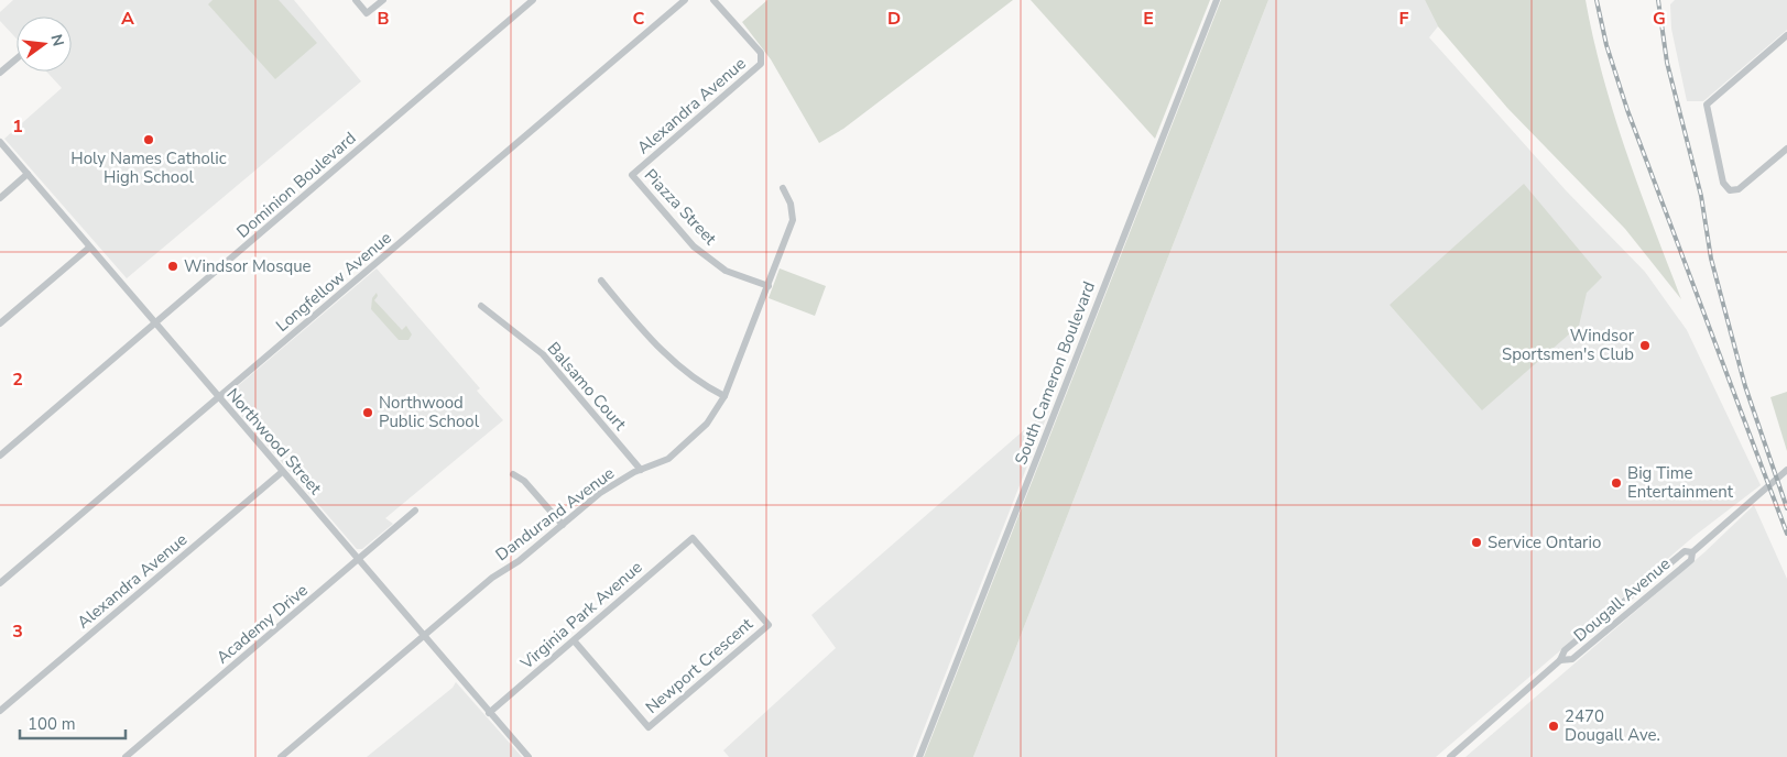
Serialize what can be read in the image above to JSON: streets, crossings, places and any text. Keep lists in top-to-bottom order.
{
  "streets": {
    "street": [
      "Alexandra Avenue",
      "Dominion Boulevard",
      "Piazza Street",
      "Longfellow Avenue",
      "South Cameron Boulevard",
      "Balsamo Court",
      "Northwood Street",
      "Dandurand Avenue",
      "Dougall Avenue",
      "Virginia Park Avenue",
      "Academy Drive",
      "Newport Crescent"
    ]
  },
  "crossings": [
    ["Alexandra Avenue", "Piazza Street"],
    ["Alexandra Avenue", "Northwood Street"],
    ["Dominion Boulevard", "Northwood Street"],
    ["Piazza Street", "Dandurand Avenue"],
    ["Longfellow Avenue", "Northwood Street"],
    ["Balsamo Court", "Dandurand Avenue"],
    ["Northwood Street", "Dandurand Avenue"],
    ["Northwood Street", "Virginia Park Avenue"],
    ["Northwood Street", "Academy Drive"],
    ["Virginia Park Avenue", "Newport Crescent"]
  ],
  "places": [
    "Holy Names Catholic High School",
    "Windsor Mosque",
    "Windsor Sportsmen's Club",
    "Northwood Public School",
    "Big Time Entertainment",
    "Service Ontario",
    "2470 Dougall Ave."
  ],
  "scale_bar": "100 m",
  "north": "right",
  "grid": {
    "columns": [
      "A",
      "B",
      "C",
      "D",
      "E",
      "F",
      "G"
    ],
    "rows": ["1", "2", "3"]
  }
}
